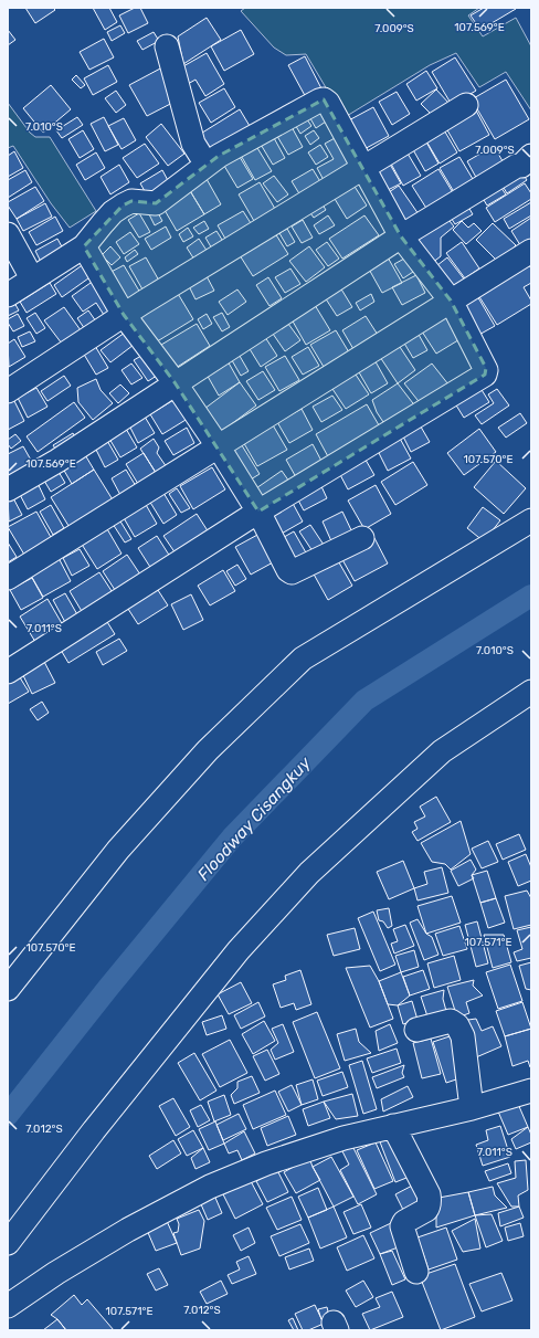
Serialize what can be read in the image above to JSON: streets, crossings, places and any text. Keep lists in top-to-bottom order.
{
  "water": ["Floodway Cisangkuy"],
  "coordinates": [
    "107.569°E",
    "7.009°S",
    "7.010°S",
    "107.570°E",
    "7.011°S",
    "107.571°E",
    "7.012°S"
  ]
}
